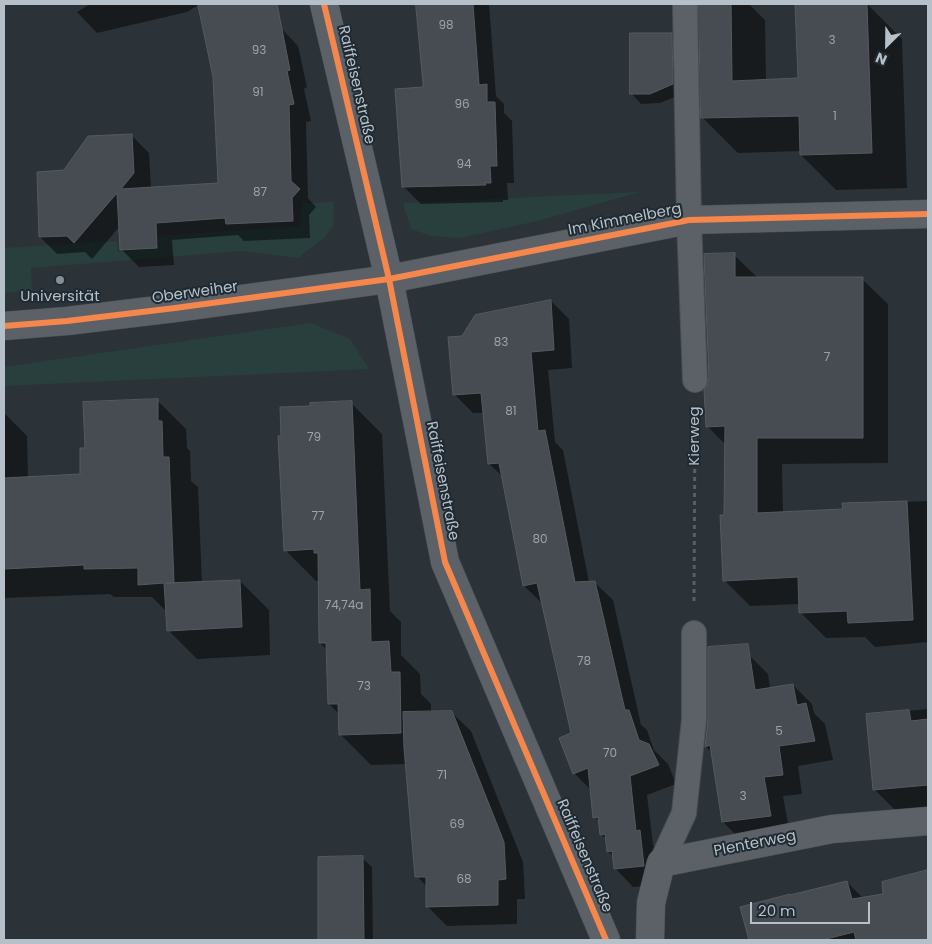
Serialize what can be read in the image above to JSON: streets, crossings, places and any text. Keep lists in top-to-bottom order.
{
  "streets": {
    "street": [
      "Raiffeisenstraße",
      "Im Kimmelberg",
      "Oberweiher",
      "Plenterweg"
    ],
    "path": ["Kierweg"]
  },
  "crossings": [
    ["Raiffeisenstraße", "Im Kimmelberg"],
    ["Raiffeisenstraße", "Oberweiher"],
    ["Im Kimmelberg", "Oberweiher"]
  ],
  "places": ["Universität"],
  "house_numbers": [
    "98",
    "3",
    "93",
    "91",
    "96",
    "1",
    "94",
    "87",
    "83",
    "7",
    "81",
    "79",
    "77",
    "80",
    "74,74a",
    "78",
    "73",
    "5",
    "70",
    "71",
    "3",
    "69",
    "68"
  ],
  "scale_bar": "20 m",
  "north": "bottom left"
}
